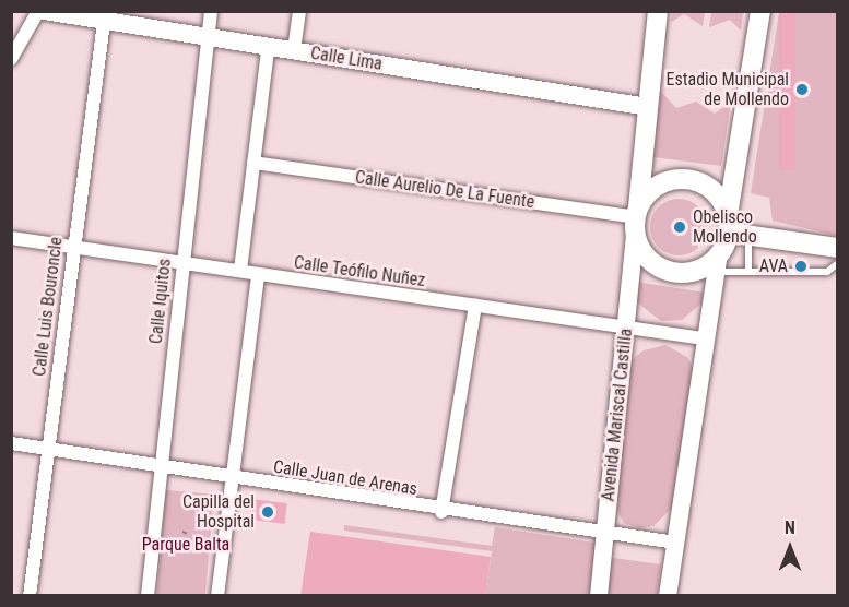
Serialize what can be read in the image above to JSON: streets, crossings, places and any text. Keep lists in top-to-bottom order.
{
  "streets": {
    "main road": ["Avenida Mariscal Castilla"],
    "street": [
      "Calle Lima",
      "Calle Aurelio De La Fuente",
      "Calle Teófilo Nuñez",
      "Calle Iquitos",
      "Calle Luis Bouroncle",
      "Calle Juan de Arenas"
    ]
  },
  "crossings": [
    ["Calle Lima", "Calle Iquitos"],
    ["Calle Lima", "Calle Luis Bouroncle"],
    ["Calle Lima", "Avenida Mariscal Castilla"],
    ["Calle Aurelio De La Fuente", "Avenida Mariscal Castilla"],
    ["Calle Teófilo Nuñez", "Calle Iquitos"],
    ["Calle Teófilo Nuñez", "Calle Luis Bouroncle"],
    ["Calle Teófilo Nuñez", "Avenida Mariscal Castilla"],
    ["Calle Iquitos", "Calle Juan de Arenas"],
    ["Calle Luis Bouroncle", "Calle Juan de Arenas"],
    ["Avenida Mariscal Castilla", "Calle Juan de Arenas"]
  ],
  "parks": ["Parque Balta"],
  "places": [
    "Estadio Municipal de Mollendo",
    "Obelisco Mollendo",
    "AVA",
    "Capilla del Hospital"
  ],
  "north": "top"
}
